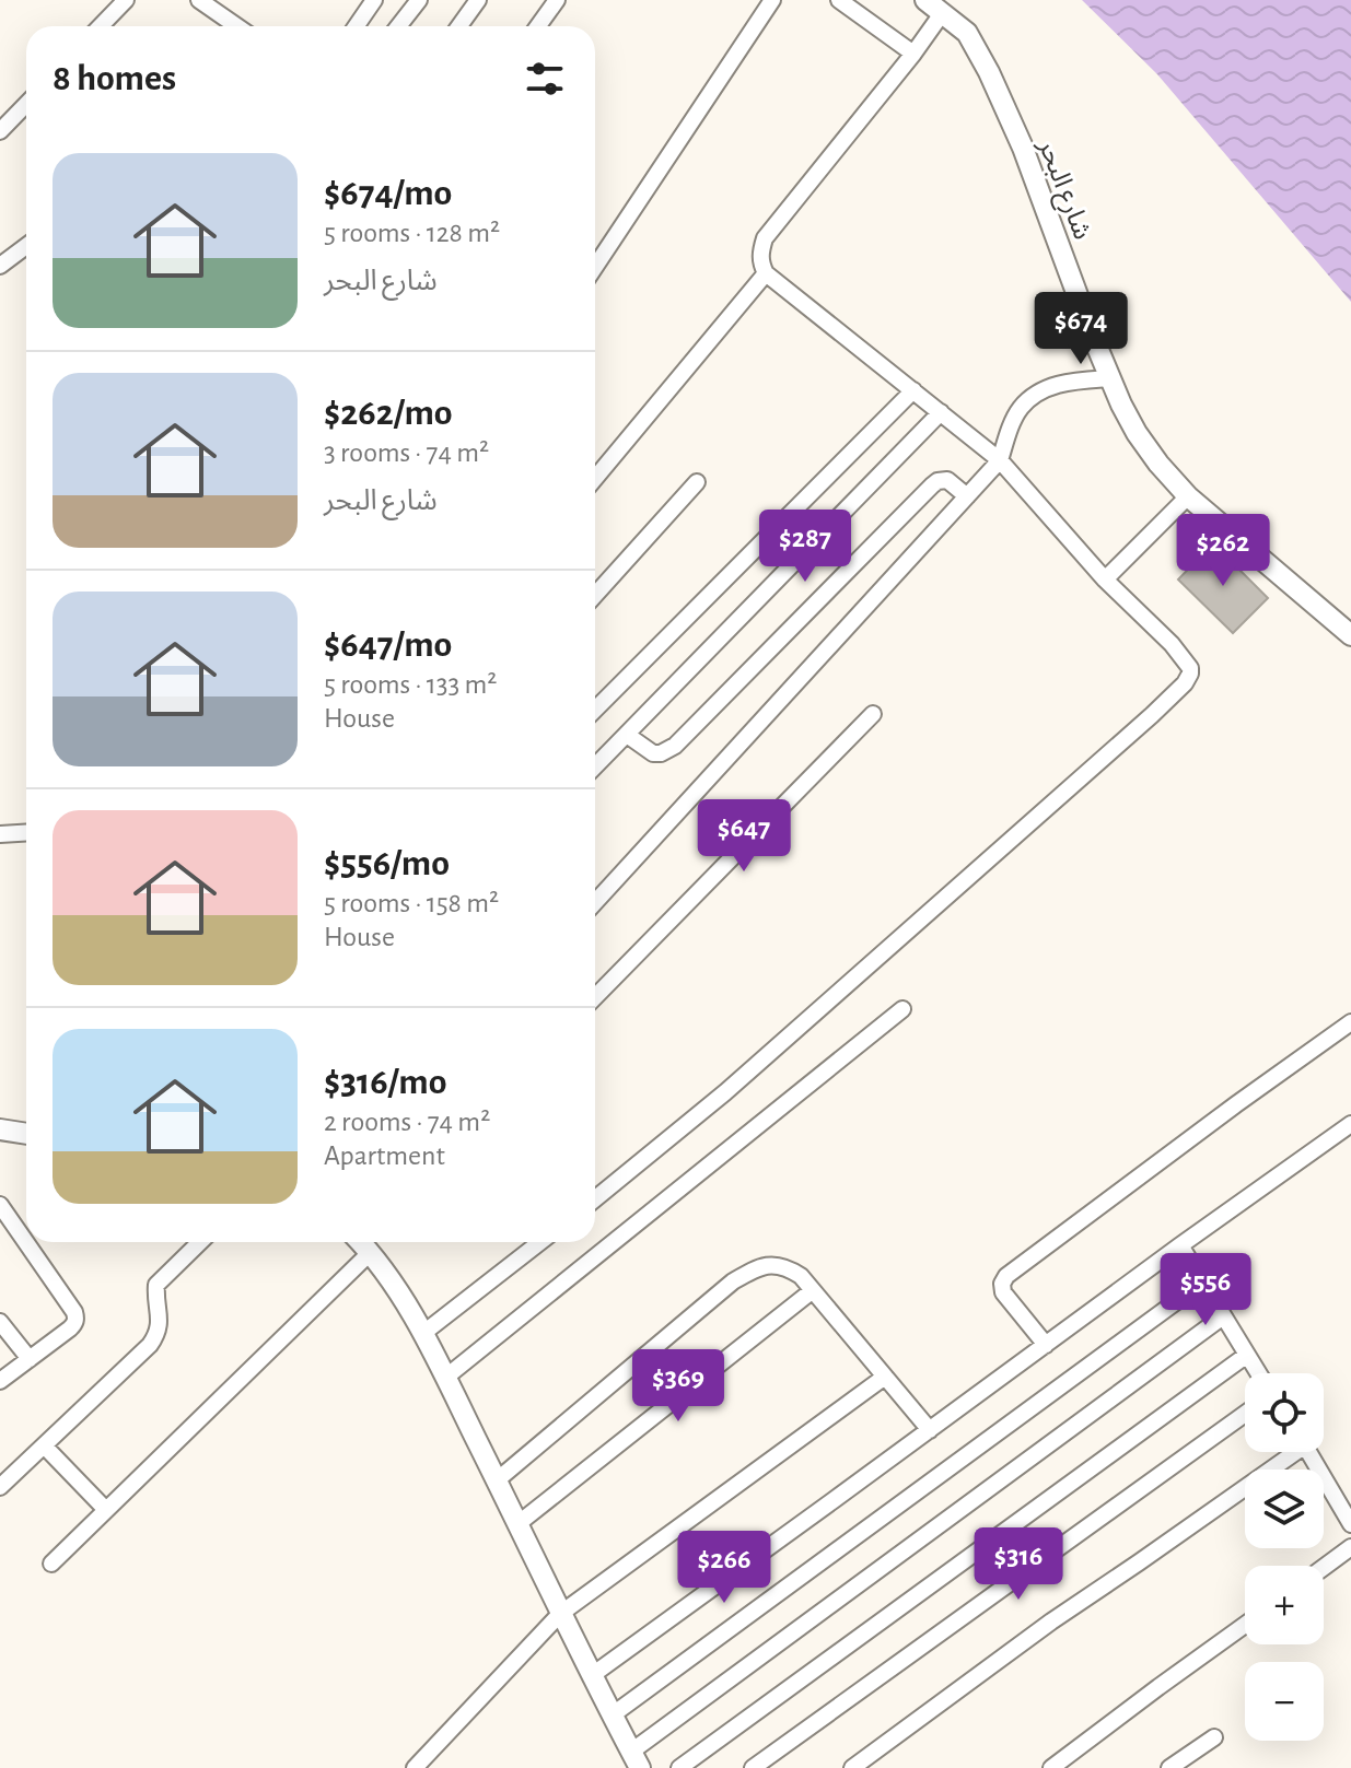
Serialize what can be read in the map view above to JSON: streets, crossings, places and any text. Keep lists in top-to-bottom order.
{
  "streets": {
    "street": ["شارع البحر"]
  },
  "page": {
    "heading": "8 homes",
    "list": [
      {
        "name": "$674/mo",
        "note": "5 rooms · 128 m² · شارع البحر"
      },
      {
        "name": "$262/mo",
        "note": "3 rooms · 74 m² · شارع البحر"
      },
      {
        "name": "$647/mo",
        "note": "5 rooms · 133 m² · House"
      },
      {
        "name": "$556/mo",
        "note": "5 rooms · 158 m² · House"
      },
      {
        "name": "$316/mo",
        "note": "2 rooms · 74 m² · Apartment"
      }
    ],
    "price": [
      "$674",
      "$287",
      "$262",
      "$647",
      "$556",
      "$369",
      "$316",
      "$266"
    ],
    "map_buttons": ["+", "−"]
  }
}
